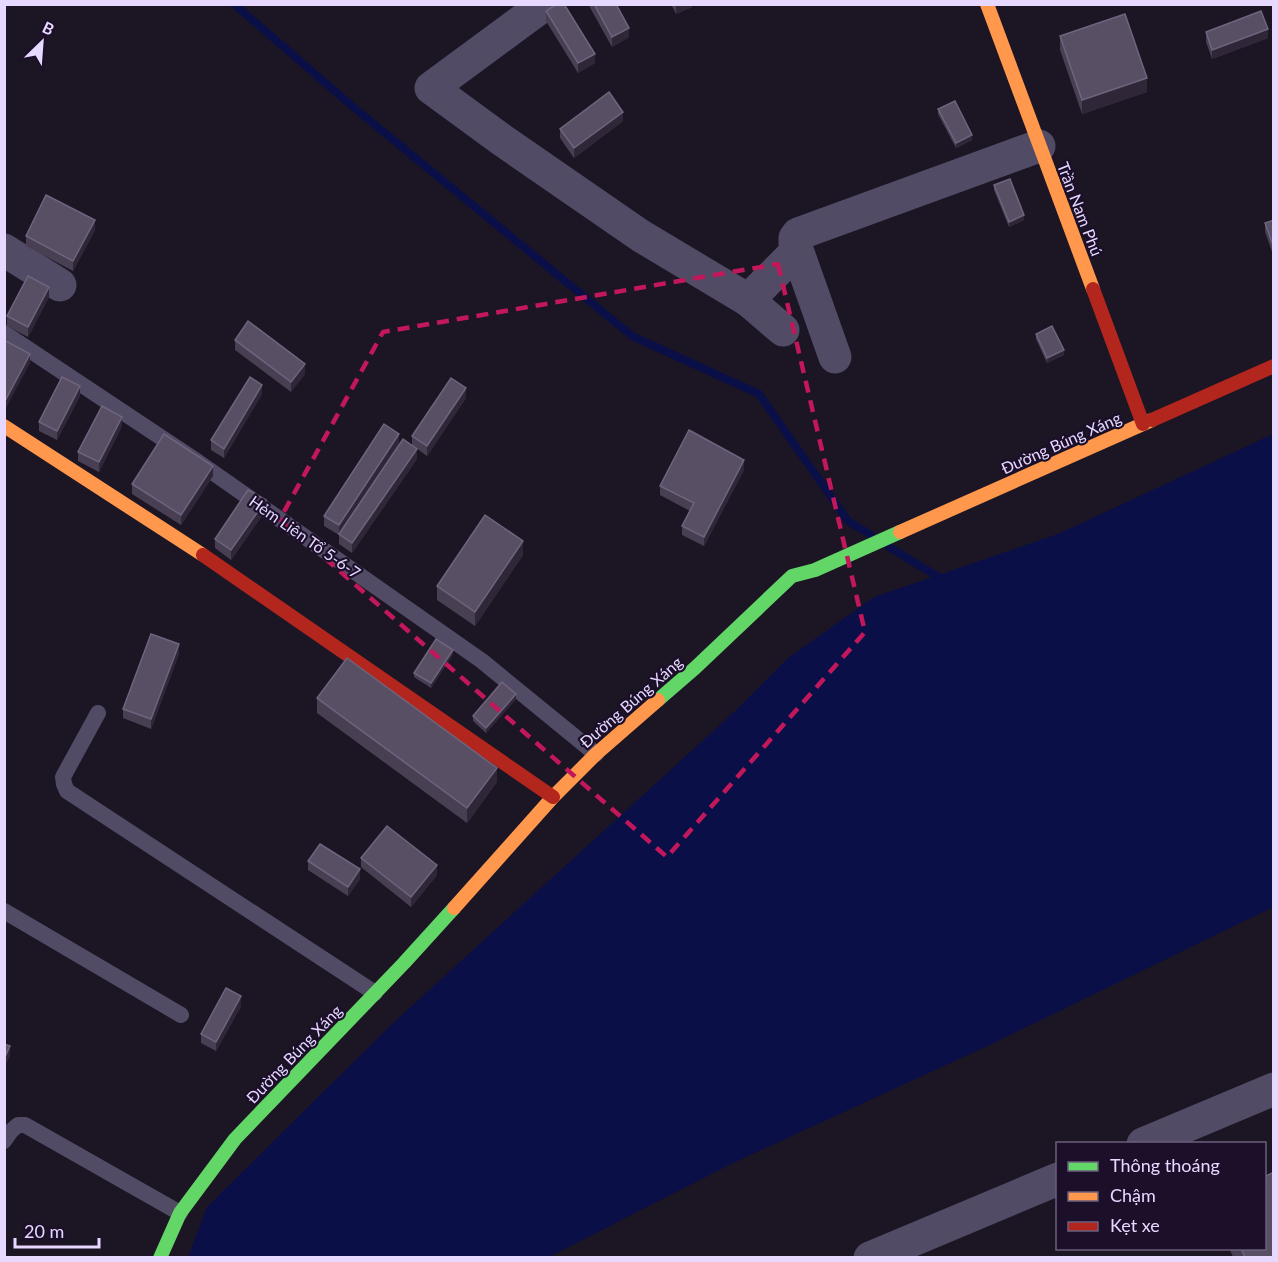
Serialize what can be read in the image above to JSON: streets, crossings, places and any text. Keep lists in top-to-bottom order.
{
  "streets": {
    "street": ["Trần Nam Phú", "Đường Búng Xáng"],
    "lane": ["Hẻm Liên Tổ 5-6-7"]
  },
  "crossings": [
    ["Trần Nam Phú", "Đường Búng Xáng"],
    ["Đường Búng Xáng", "Hẻm Liên Tổ 5-6-7"]
  ],
  "legend": ["Thông thoáng", "Chậm", "Kẹt xe"],
  "scale_bar": "20 m",
  "north": "top right"
}
